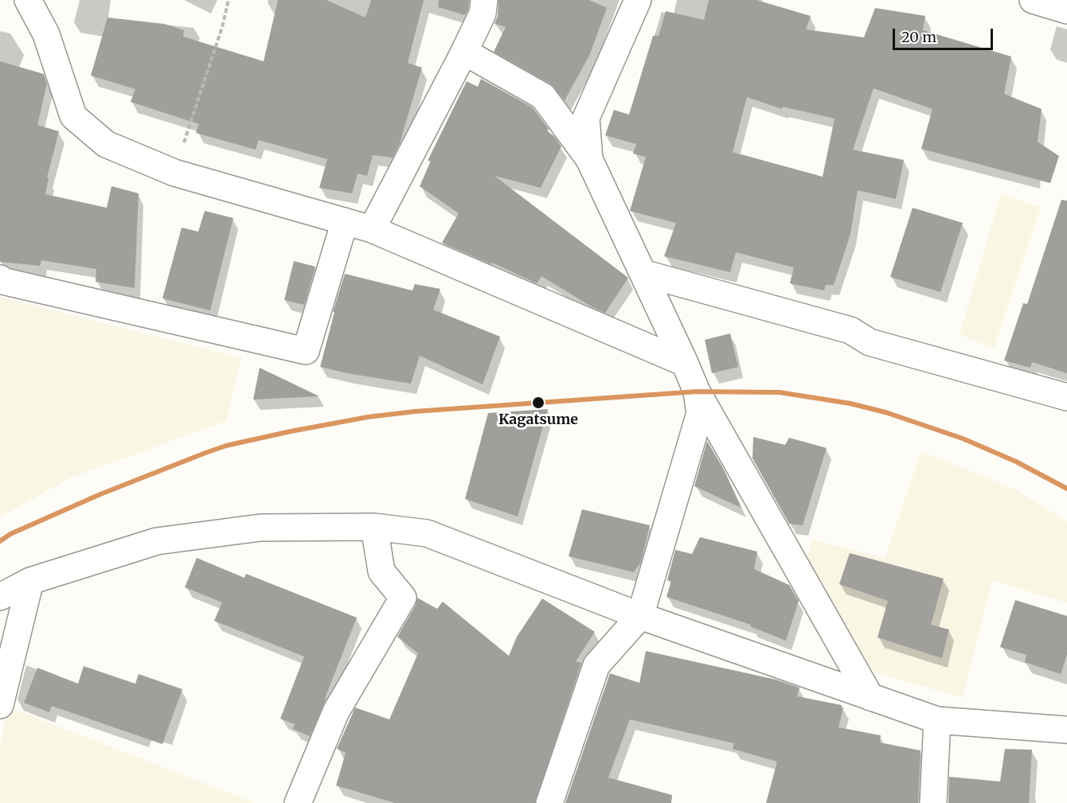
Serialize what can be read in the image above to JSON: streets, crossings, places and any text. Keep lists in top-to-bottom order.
{
  "places": ["Kagatsume"],
  "scale_bar": "20 m"
}
